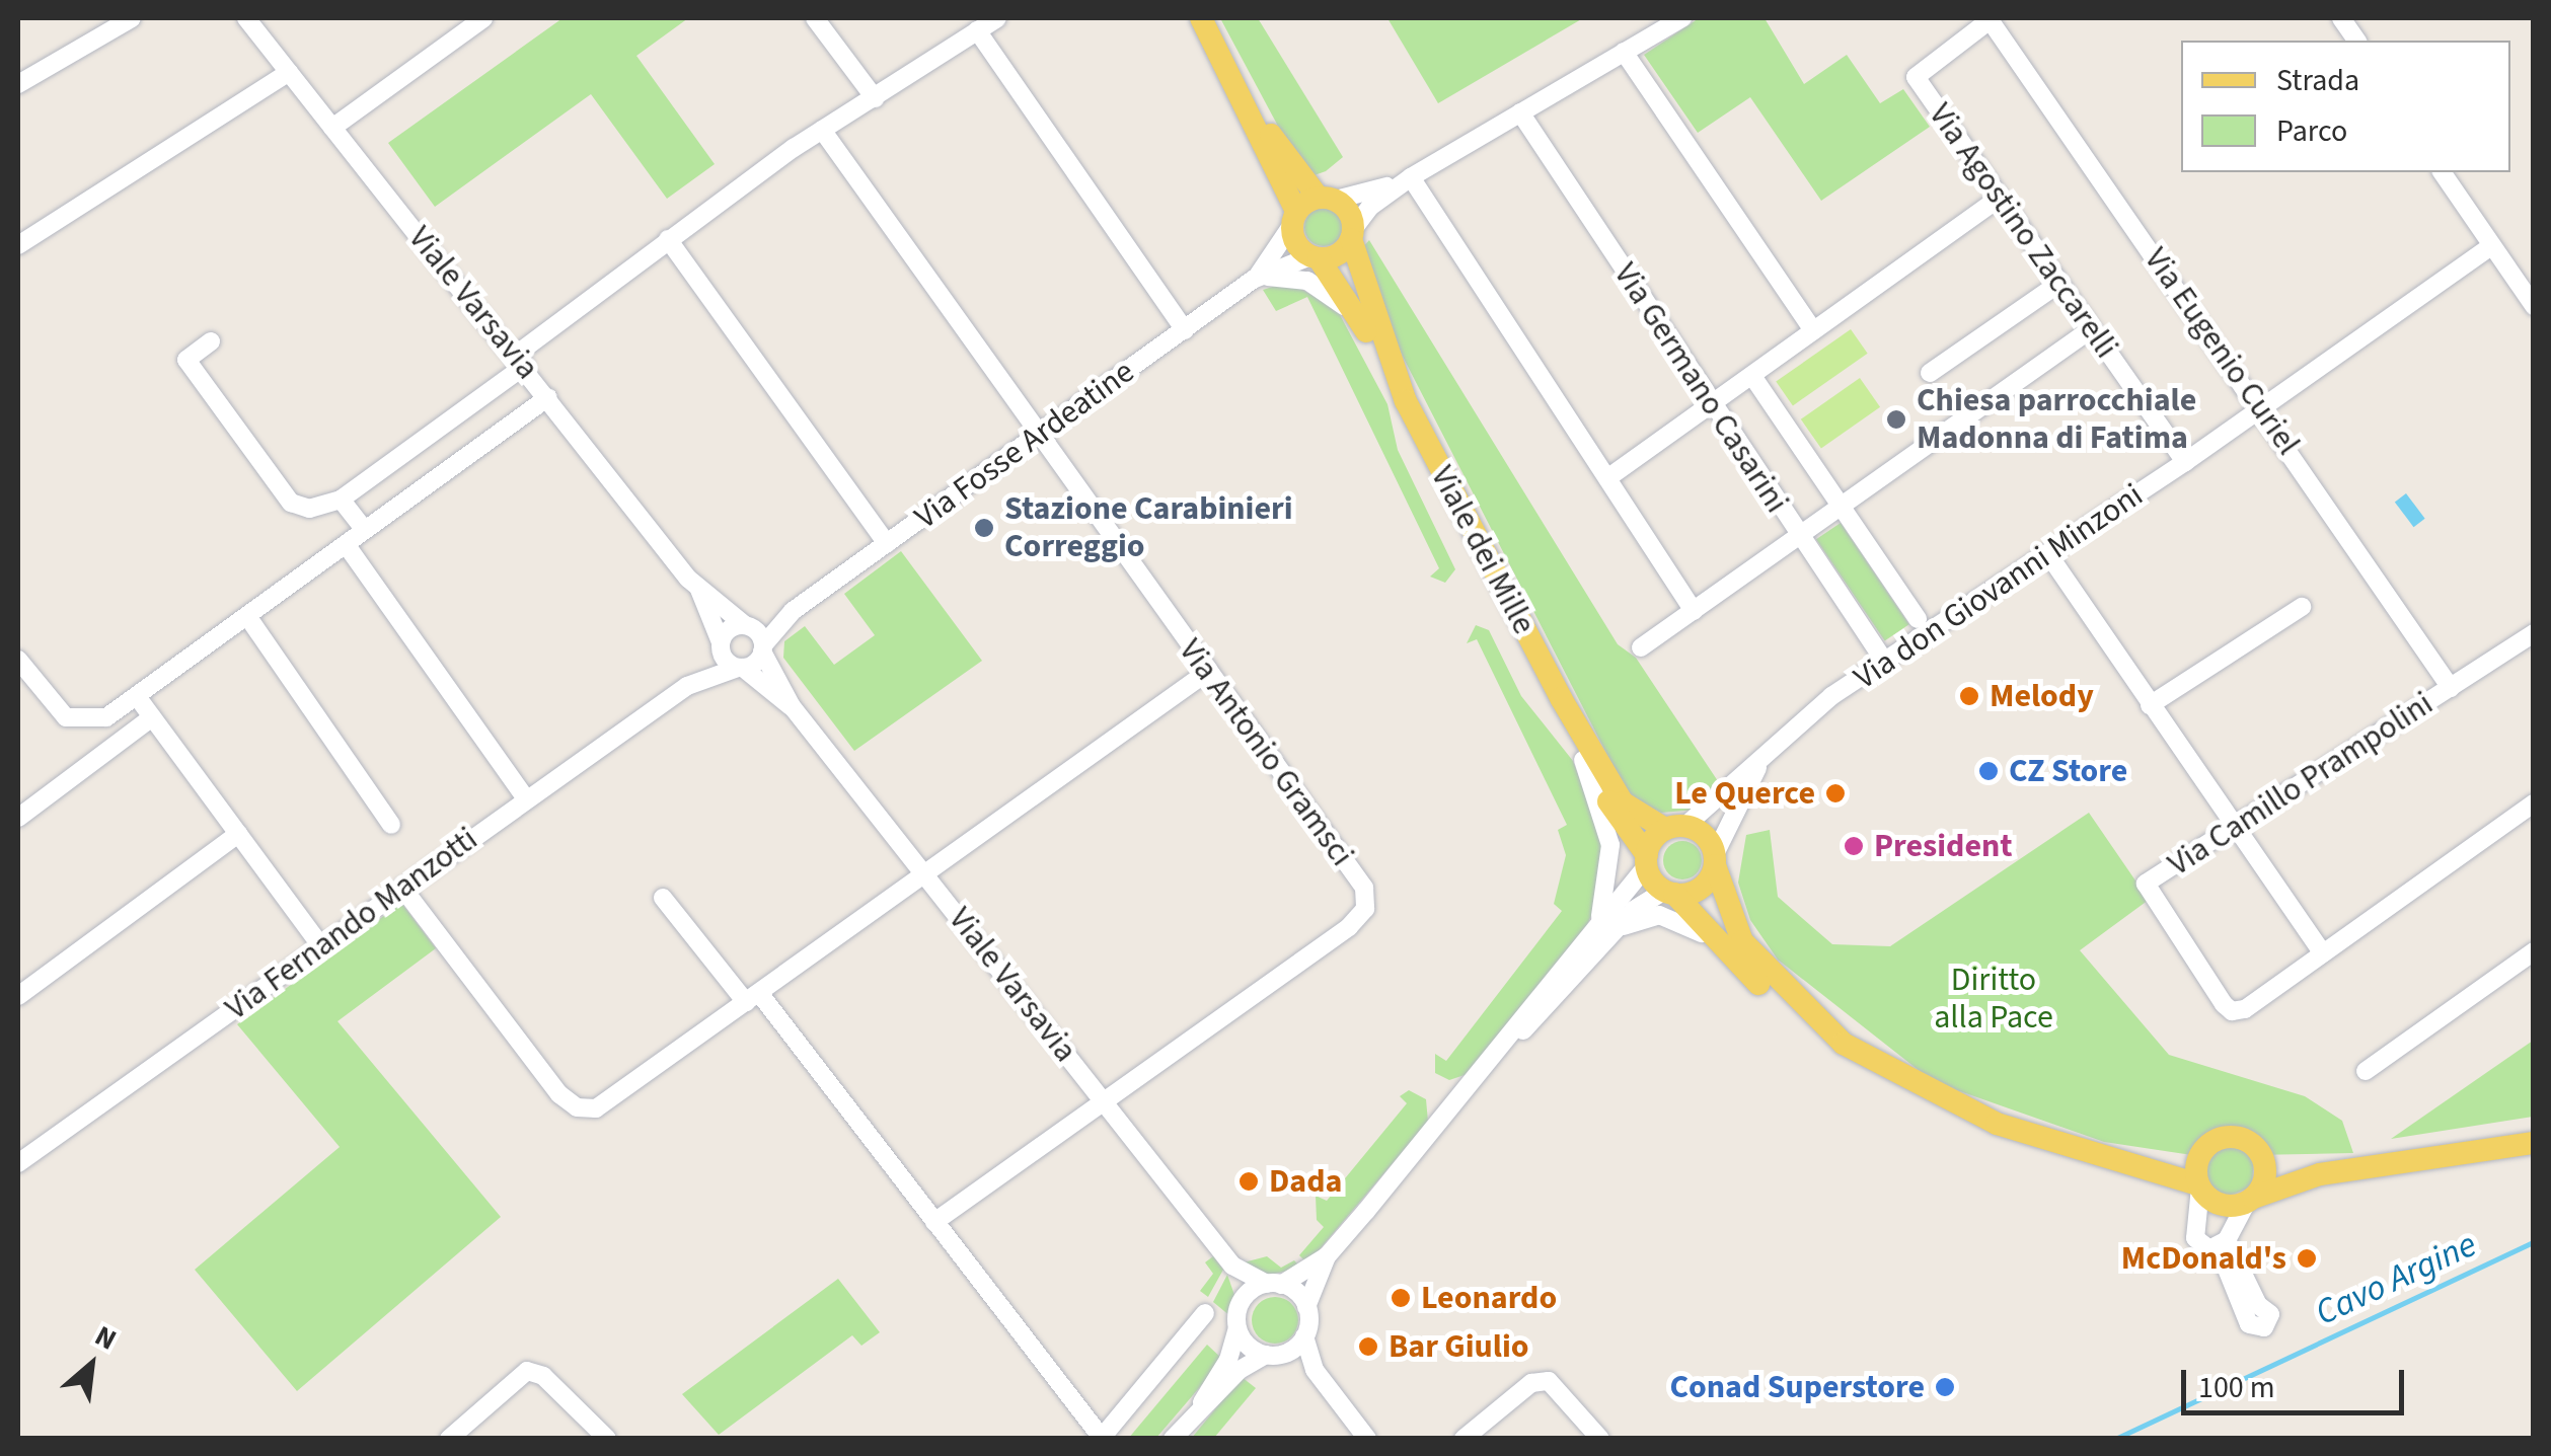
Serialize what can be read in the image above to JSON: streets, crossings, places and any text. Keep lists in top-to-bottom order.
{
  "streets": {
    "main road": ["Viale dei Mille"],
    "street": [
      "Via Agostino Zaccarelli",
      "Viale Varsavia",
      "Via Eugenio Curiel",
      "Via Germano Casarini",
      "Via Fosse Ardeatine",
      "Via don Giovanni Minzoni",
      "Via Antonio Gramsci",
      "Via Camillo Prampolini",
      "Via Fernando Manzotti"
    ]
  },
  "crossings": [
    ["Via Agostino Zaccarelli", "Via Eugenio Curiel"],
    ["Via Agostino Zaccarelli", "Via don Giovanni Minzoni"],
    ["Viale Varsavia", "Via Fosse Ardeatine"],
    ["Viale Varsavia", "Via Antonio Gramsci"],
    ["Viale Varsavia", "Via Fernando Manzotti"],
    ["Via Eugenio Curiel", "Via don Giovanni Minzoni"],
    ["Via Eugenio Curiel", "Via Camillo Prampolini"],
    ["Via Germano Casarini", "Via don Giovanni Minzoni"],
    ["Via Fosse Ardeatine", "Viale dei Mille"],
    ["Via Fosse Ardeatine", "Via Antonio Gramsci"],
    ["Viale dei Mille", "Via don Giovanni Minzoni"]
  ],
  "water": ["Cavo Argine"],
  "parks": ["Diritto alla Pace"],
  "places": [
    "Chiesa parrocchiale Madonna di Fatima",
    "Stazione Carabinieri Correggio",
    "Melody",
    "CZ Store",
    "Le Querce",
    "President",
    "Dada",
    "McDonald's",
    "Leonardo",
    "Bar Giulio",
    "Conad Superstore"
  ],
  "legend": ["Strada", "Parco"],
  "scale_bar": "100 m",
  "north": "top right"
}
